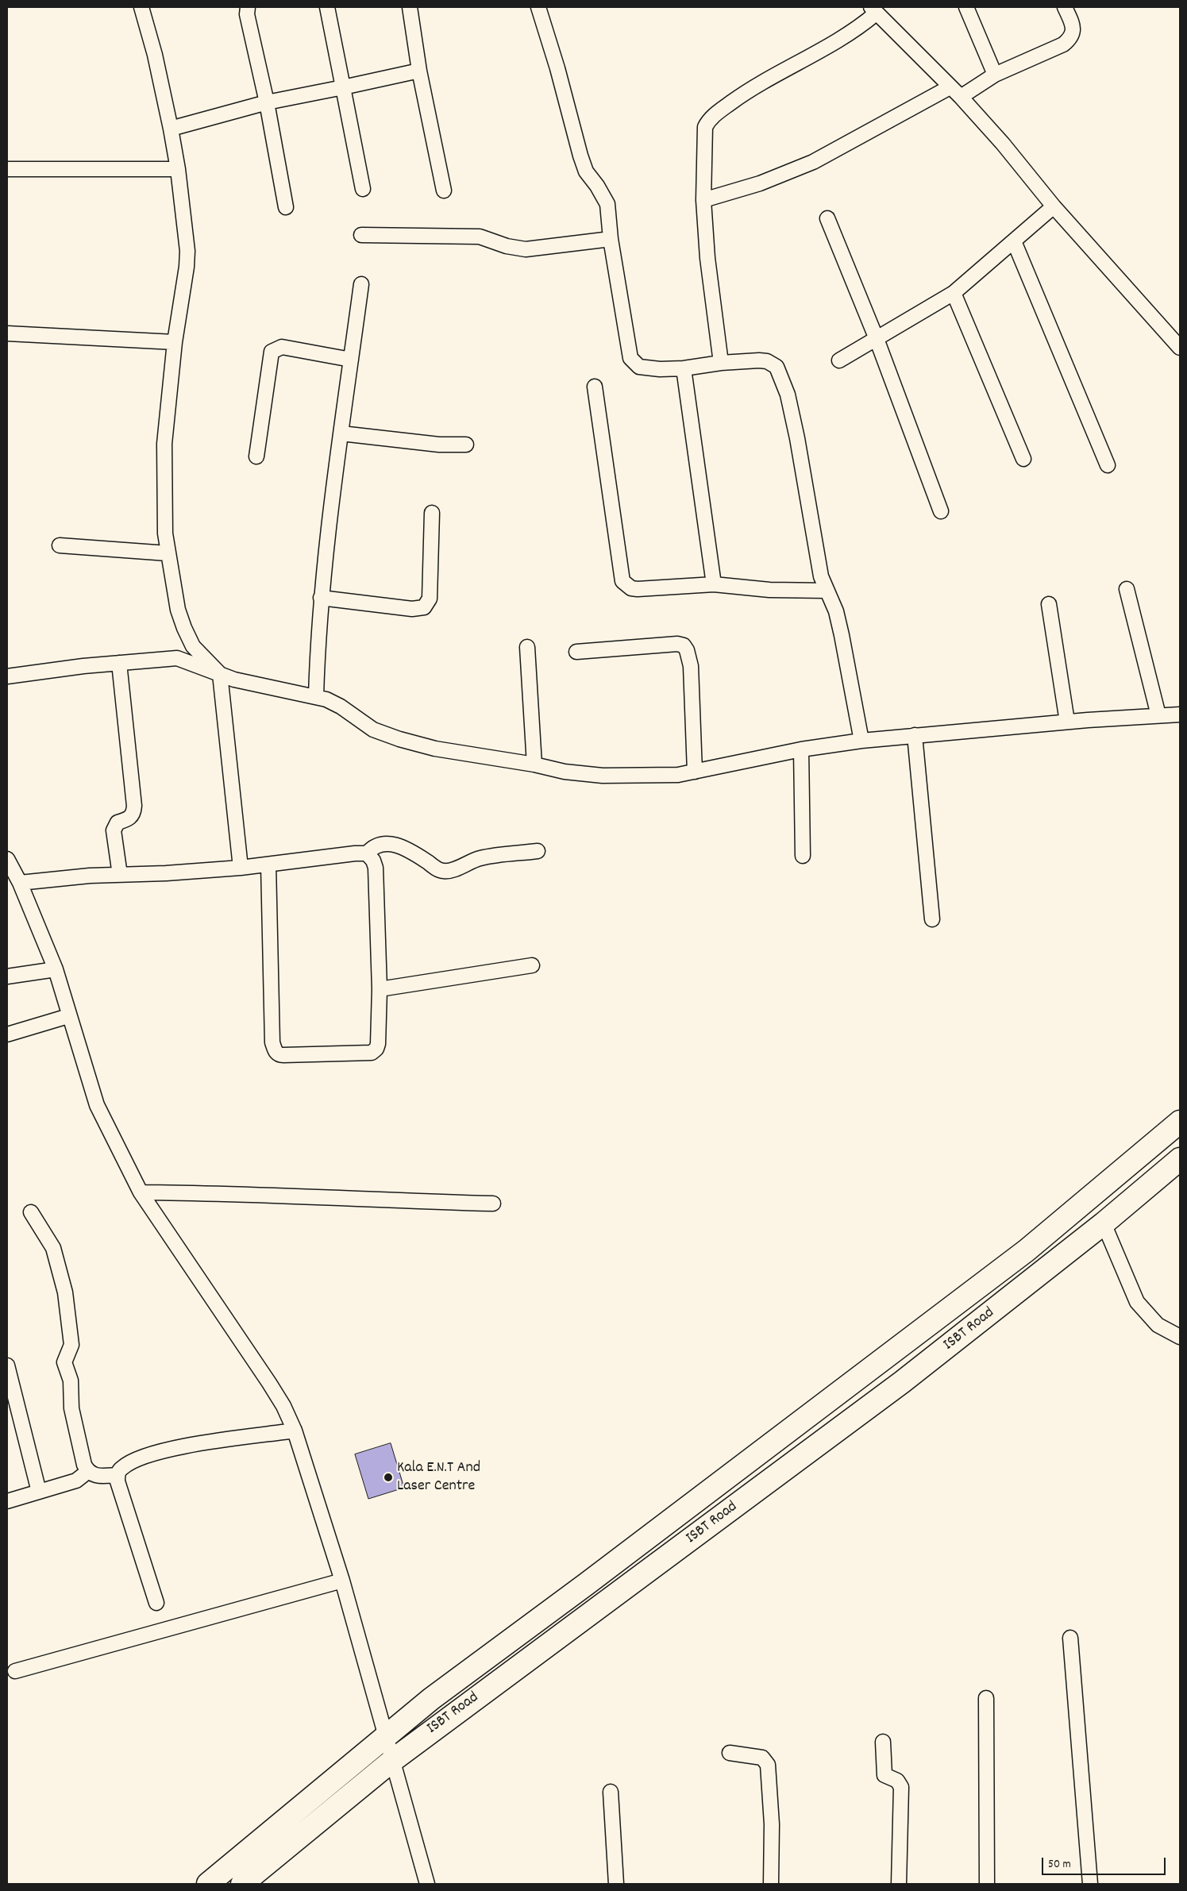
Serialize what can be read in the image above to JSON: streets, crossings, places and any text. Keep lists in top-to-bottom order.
{
  "streets": {
    "highway": ["ISBT Road"]
  },
  "places": ["Kala E.N.T And Laser Centre"],
  "scale_bar": "50 m"
}
